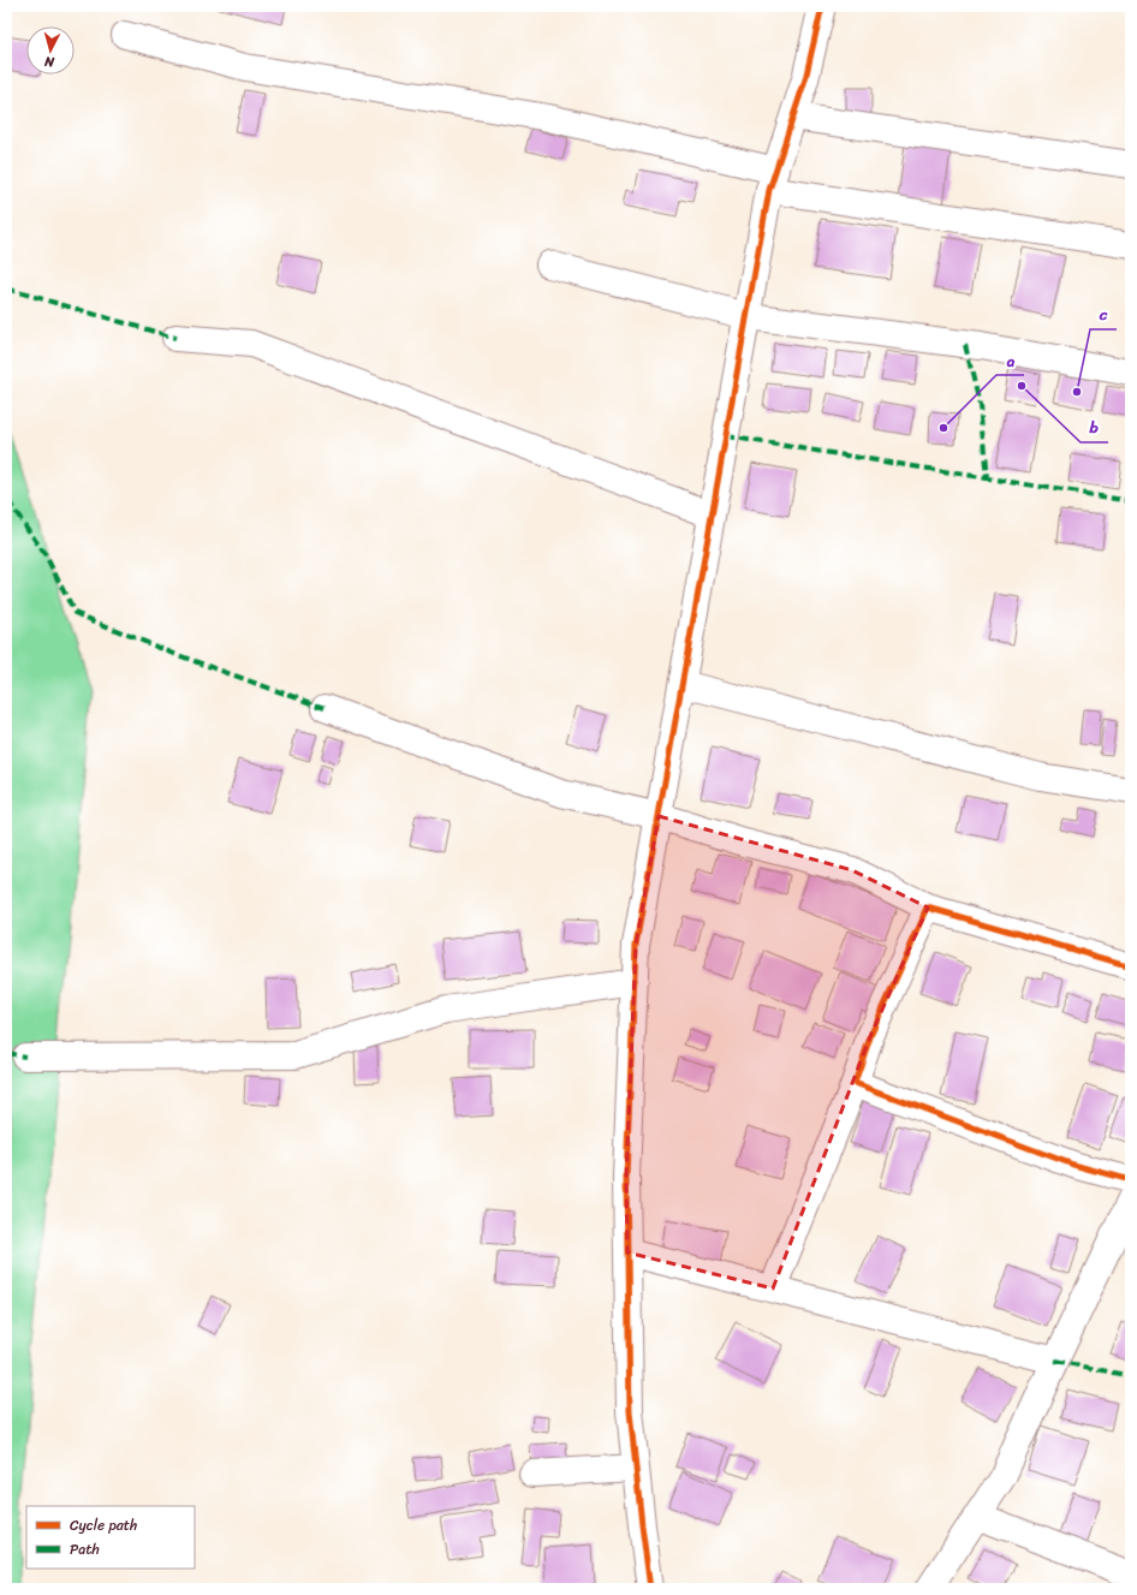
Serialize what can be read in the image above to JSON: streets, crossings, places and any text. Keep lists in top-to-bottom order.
{
  "places": ["b", "c", "a"],
  "legend": ["Cycle path", "Path"],
  "north": "bottom"
}
